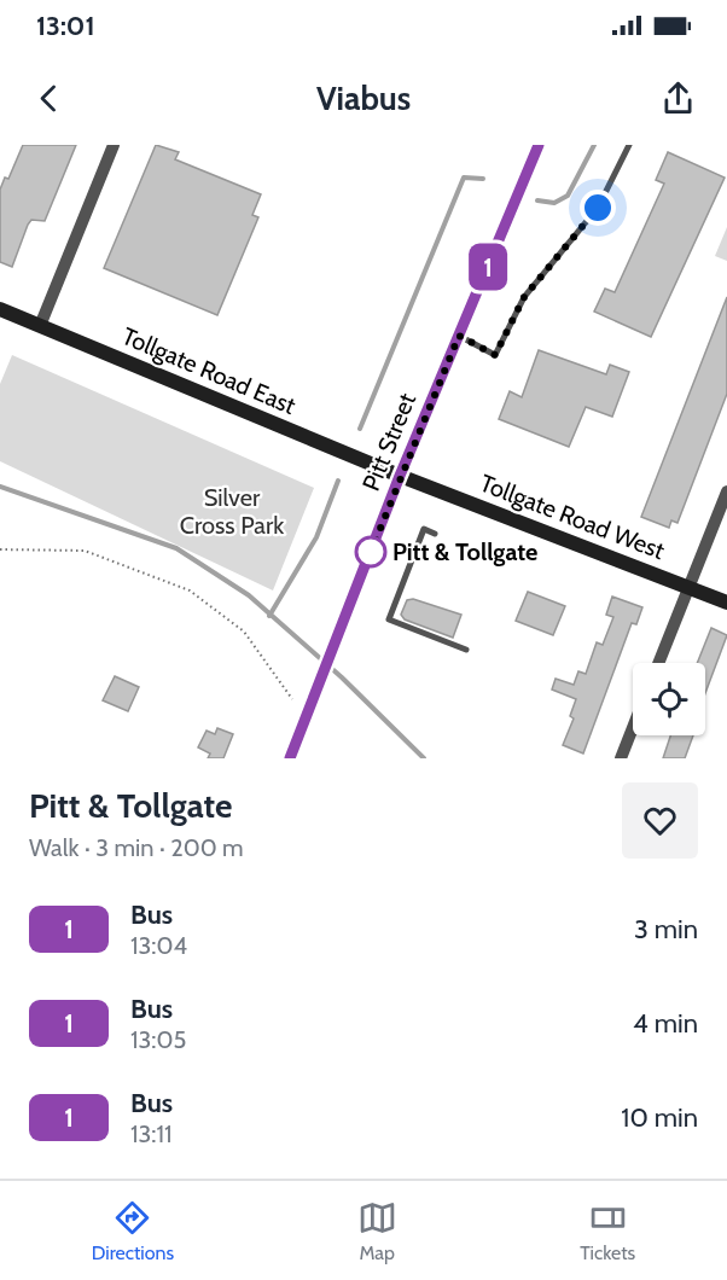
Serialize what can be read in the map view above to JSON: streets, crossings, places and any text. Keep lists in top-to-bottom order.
{
  "streets": {
    "street": ["Tollgate Road East", "Pitt Street", "Tollgate Road West"]
  },
  "crossings": [
    ["Tollgate Road East", "Pitt Street"],
    ["Tollgate Road East", "Tollgate Road West"],
    ["Pitt Street", "Tollgate Road West"]
  ],
  "parks": ["Silver Cross Park"],
  "places": ["Pitt & Tollgate"],
  "lines": ["bus line 1"],
  "page": {
    "status": "13:01",
    "header": "Viabus",
    "on_map": "1",
    "heading": ["Pitt & Tollgate", "Walk · 3 min · 200 m"],
    "list": [
      {
        "mark": "1",
        "name": "Bus",
        "note": "13:04",
        "value": "3 min"
      },
      {
        "mark": "1",
        "name": "Bus",
        "note": "13:05",
        "value": "4 min"
      },
      {
        "mark": "1",
        "name": "Bus",
        "note": "13:11",
        "value": "10 min"
      }
    ],
    "tabs": ["Directions", "Map", "Tickets"]
  }
}
